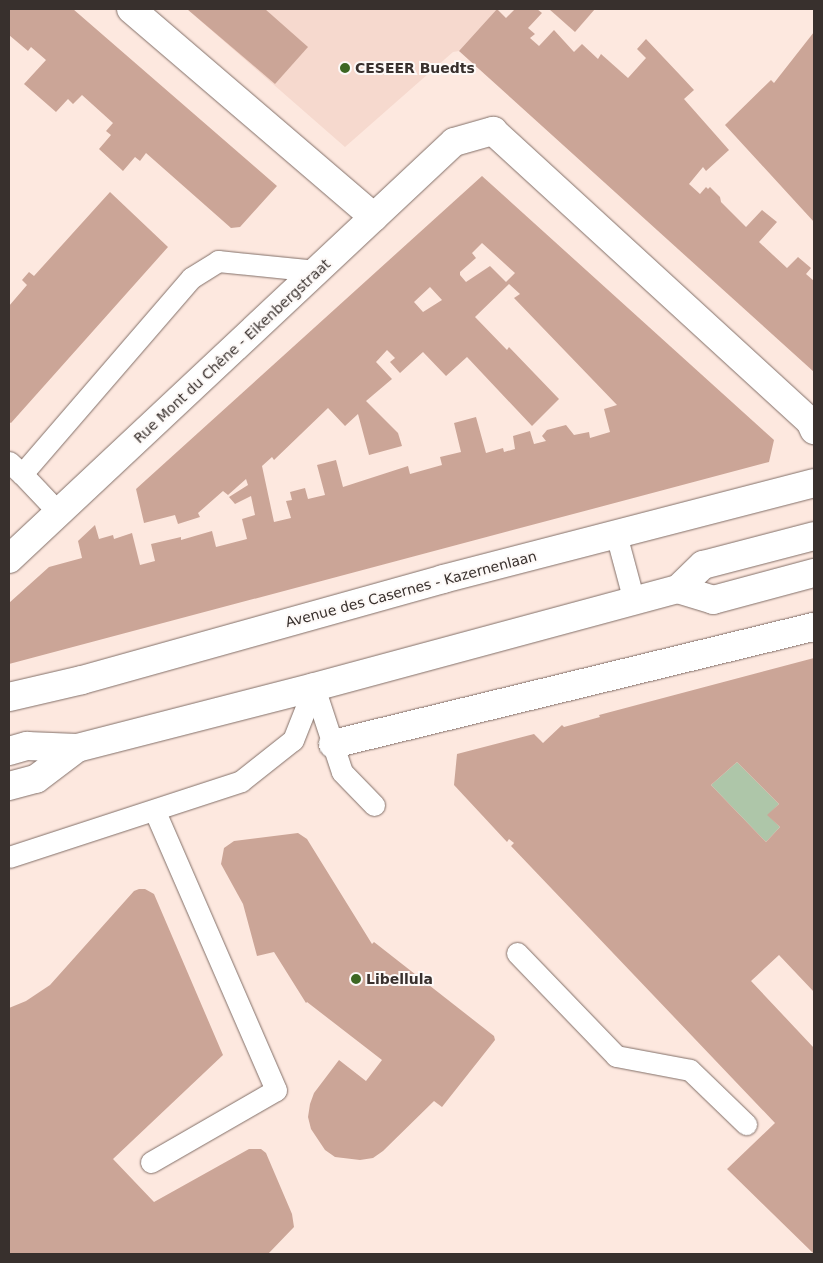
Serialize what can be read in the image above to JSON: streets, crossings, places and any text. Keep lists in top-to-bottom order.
{
  "streets": {
    "street": ["Rue Mont du Chêne - Eikenbergstraat", "Avenue des Casernes - Kazernenlaan"]
  },
  "places": ["CESEER Buedts", "Libellula"]
}
